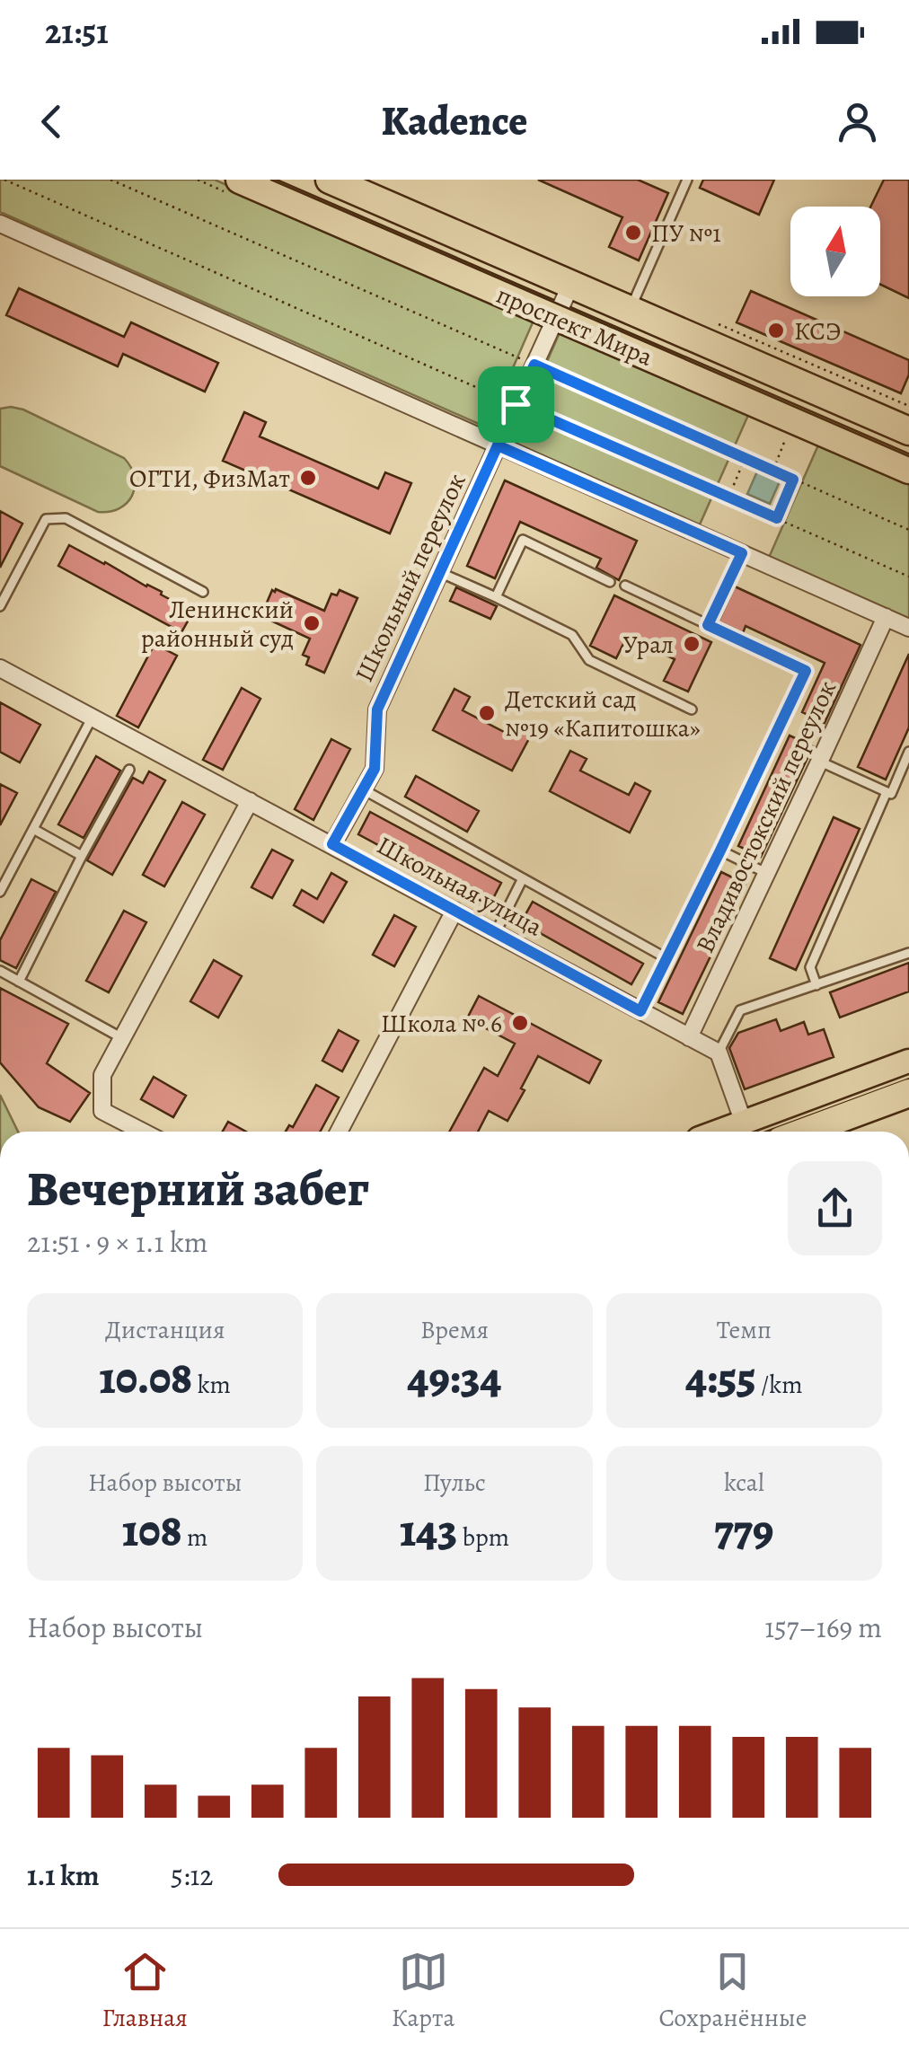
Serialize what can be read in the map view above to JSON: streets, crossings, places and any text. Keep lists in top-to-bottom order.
{
  "streets": {
    "main road": ["проспект Мира"],
    "street": ["Школьный переулок", "Владивостокский переулок", "Школьная улица"]
  },
  "crossings": [
    ["проспект Мира", "Школьный переулок"],
    ["Школьный переулок", "Школьная улица"],
    ["Владивостокский переулок", "Школьная улица"]
  ],
  "places": [
    "ПУ №1",
    "КСЭ",
    "ОГТИ, ФизМат",
    "Ленинский районный суд",
    "Урал",
    "Детский сад №19 «Капитошка»",
    "Школа № 6"
  ],
  "north": "top",
  "page": {
    "status": "21:51",
    "header": "Kadence",
    "heading": ["Вечерний забег", "21:51 · 9 × 1.1 km"],
    "stats": [
      ["Дистанция", "10.08 km"],
      ["Время", "49:34"],
      ["Темп", "4:55 /km"],
      ["Набор высоты", "108 m"],
      ["Пульс", "143 bpm"],
      ["kcal", "779"]
    ],
    "chart": ["Набор высоты", "157–169 m"],
    "list": [
      {
        "name": "1.1 km",
        "note": "5:12"
      }
    ],
    "tabs": ["Главная", "Карта", "Сохранённые"]
  }
}
